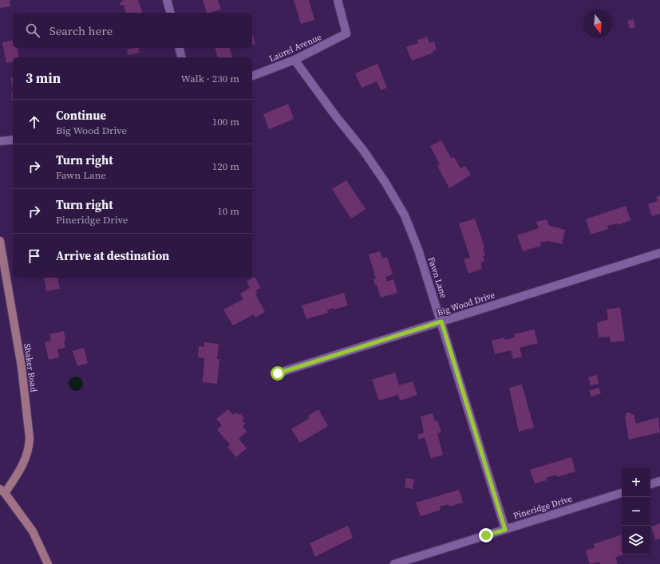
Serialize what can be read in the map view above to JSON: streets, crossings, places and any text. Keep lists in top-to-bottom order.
{
  "streets": {
    "street": [
      "Laurel Avenue",
      "Fawn Lane",
      "Big Wood Drive",
      "Shaker Road",
      "Pineridge Drive"
    ]
  },
  "crossings": [
    ["Laurel Avenue", "Fawn Lane"],
    ["Fawn Lane", "Big Wood Drive"],
    ["Fawn Lane", "Pineridge Drive"]
  ],
  "north": "bottom",
  "page": {
    "search": "Search here",
    "heading": ["3 min", "Walk · 230 m"],
    "list": [
      ["Continue", "Big Wood Drive", "100 m"],
      ["Turn right", "Fawn Lane", "120 m"],
      ["Turn right", "Pineridge Drive", "10 m"],
      "Arrive at destination"
    ],
    "map_buttons": ["+", "−"]
  }
}
